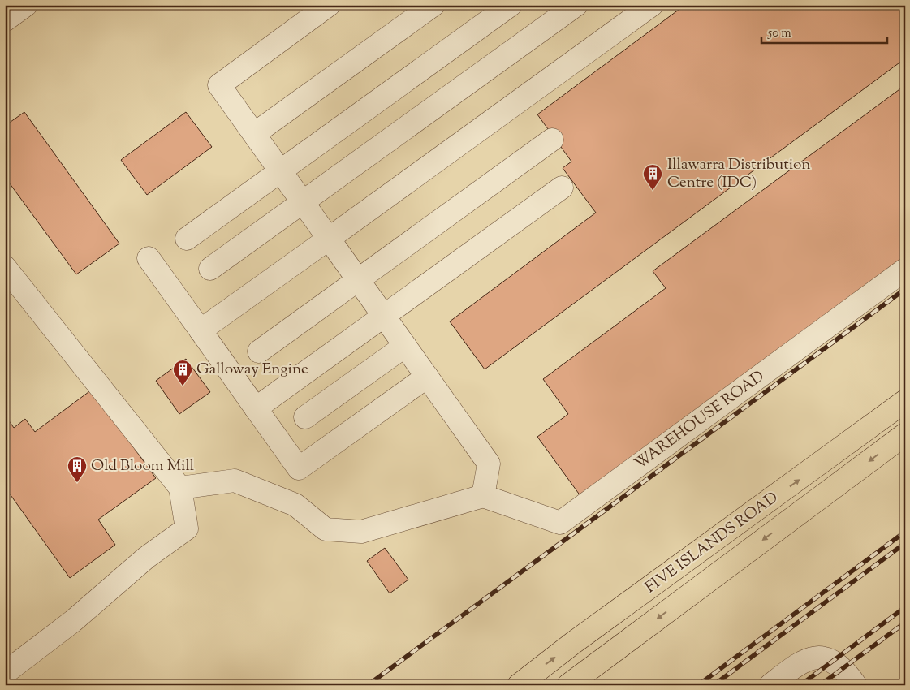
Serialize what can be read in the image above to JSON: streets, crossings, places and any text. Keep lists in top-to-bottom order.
{
  "streets": {
    "main road": ["FIVE ISLANDS ROAD"],
    "street": ["WAREHOUSE ROAD"]
  },
  "places": {
    "building": ["Illawarra Distribution Centre (IDC)", "Galloway Engine", "Old Bloom Mill"]
  },
  "scale_bar": "50 m"
}
